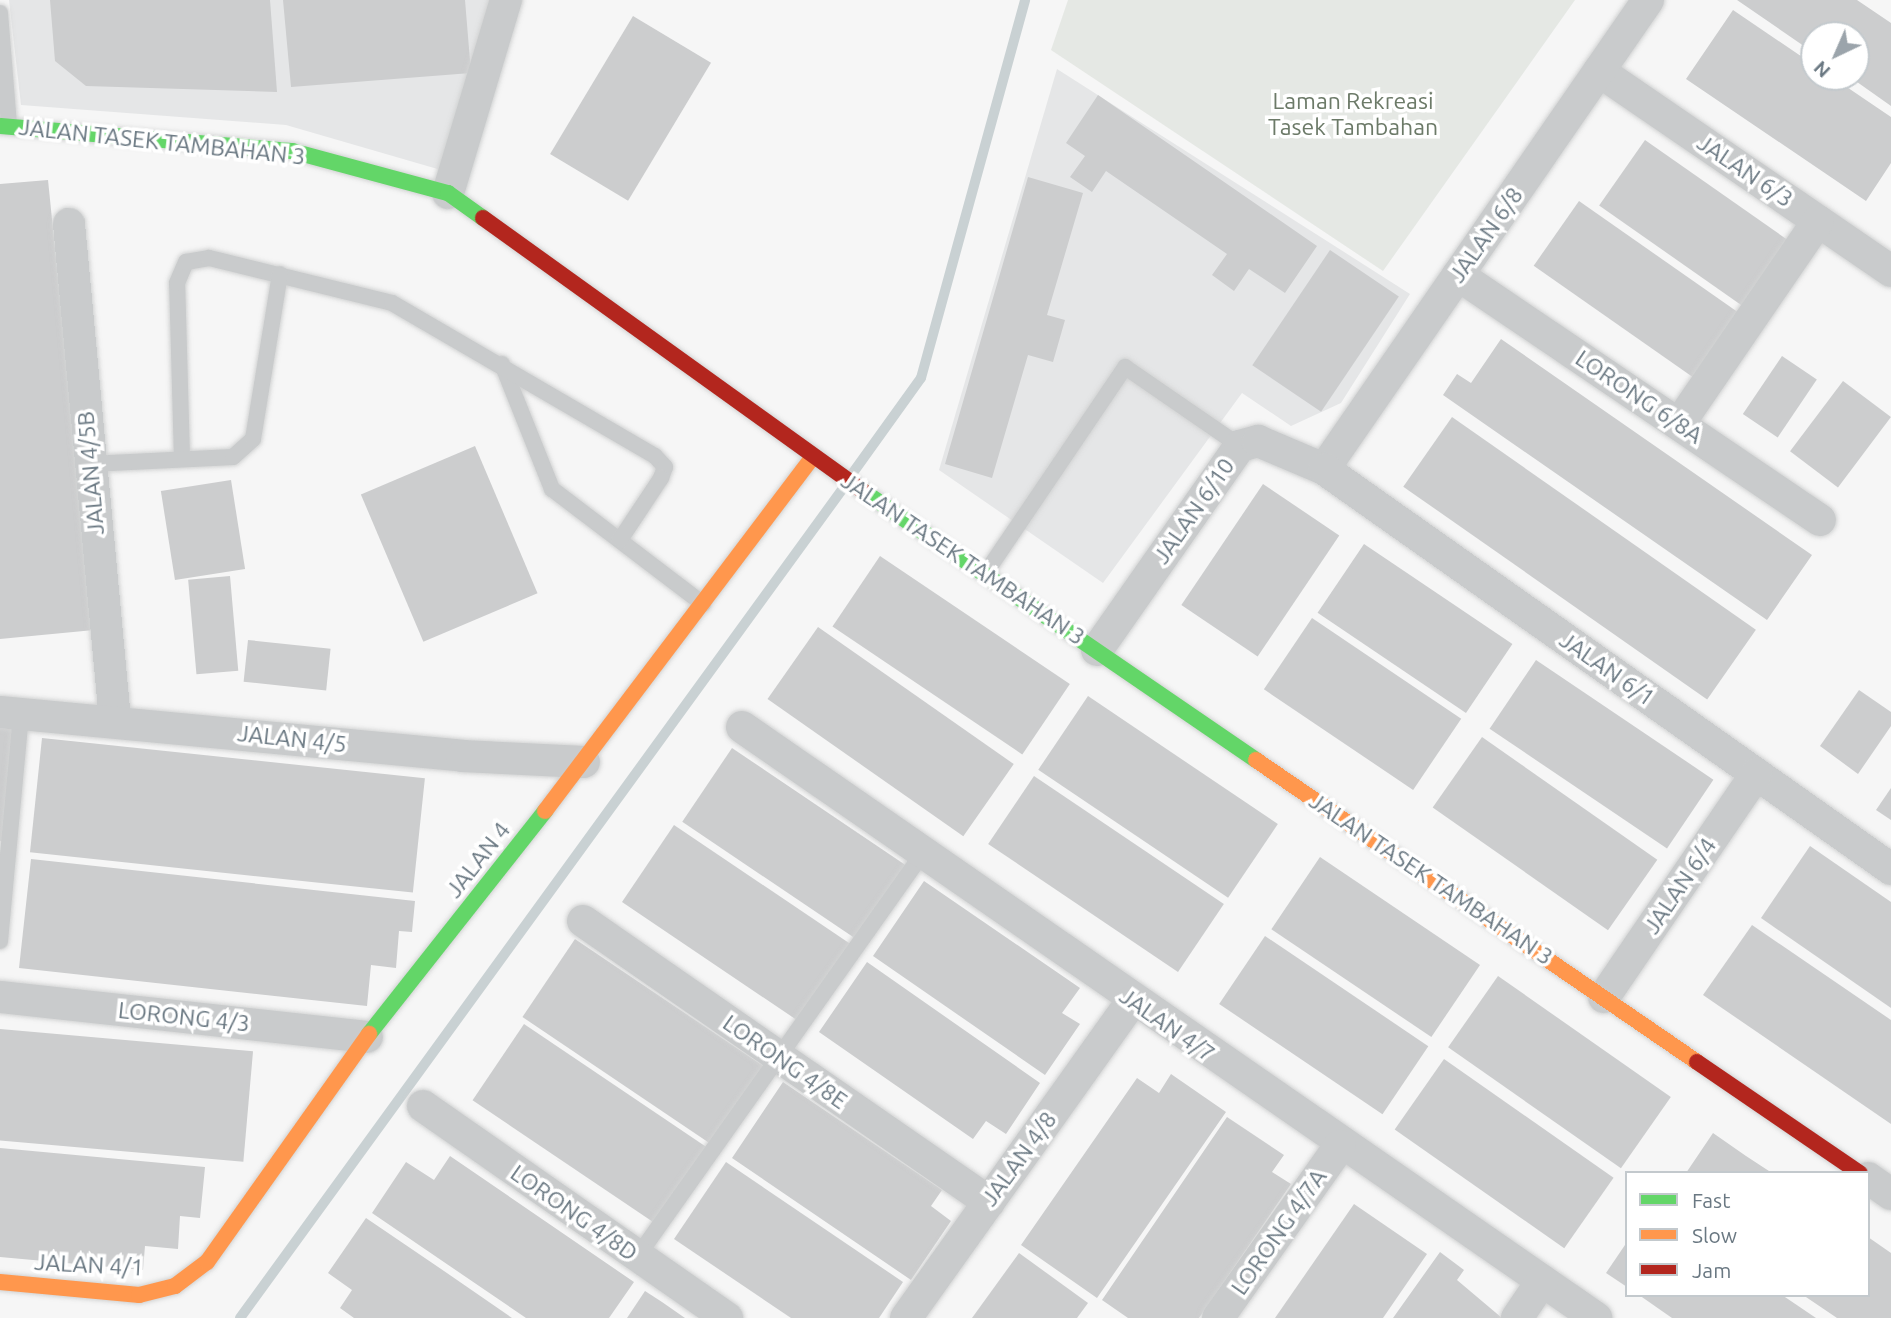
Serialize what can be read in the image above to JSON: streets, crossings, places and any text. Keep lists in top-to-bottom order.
{
  "streets": {
    "street": [
      "JALAN TASEK TAMBAHAN 3",
      "JALAN 6/3",
      "JALAN 6/8",
      "LORONG 6/8A",
      "JALAN 4/5B",
      "JALAN 6/10",
      "JALAN 6/1",
      "JALAN 4/5",
      "JALAN 4",
      "JALAN 6/4",
      "LORONG 4/3",
      "JALAN 4/7",
      "LORONG 4/8E",
      "JALAN 4/8",
      "LORONG 4/8D",
      "LORONG 4/7A",
      "JALAN 4/1"
    ]
  },
  "crossings": [
    ["JALAN TASEK TAMBAHAN 3", "JALAN 6/10"],
    ["JALAN TASEK TAMBAHAN 3", "JALAN 4"],
    ["JALAN TASEK TAMBAHAN 3", "JALAN 6/4"],
    ["JALAN 6/3", "JALAN 6/8"],
    ["JALAN 6/8", "LORONG 6/8A"],
    ["JALAN 6/8", "JALAN 6/10"],
    ["JALAN 6/8", "JALAN 6/1"],
    ["JALAN 4/5B", "JALAN 4/5"],
    ["JALAN 6/10", "JALAN 6/1"],
    ["JALAN 6/1", "JALAN 6/4"],
    ["JALAN 4/5", "JALAN 4"],
    ["JALAN 4", "LORONG 4/3"],
    ["JALAN 4", "JALAN 4/1"],
    ["JALAN 4/7", "JALAN 4/8"],
    ["JALAN 4/7", "LORONG 4/7A"],
    ["LORONG 4/8E", "JALAN 4/8"]
  ],
  "parks": ["Laman Rekreasi Tasek Tambahan"],
  "legend": ["Fast", "Slow", "Jam"],
  "north": "bottom left"
}
